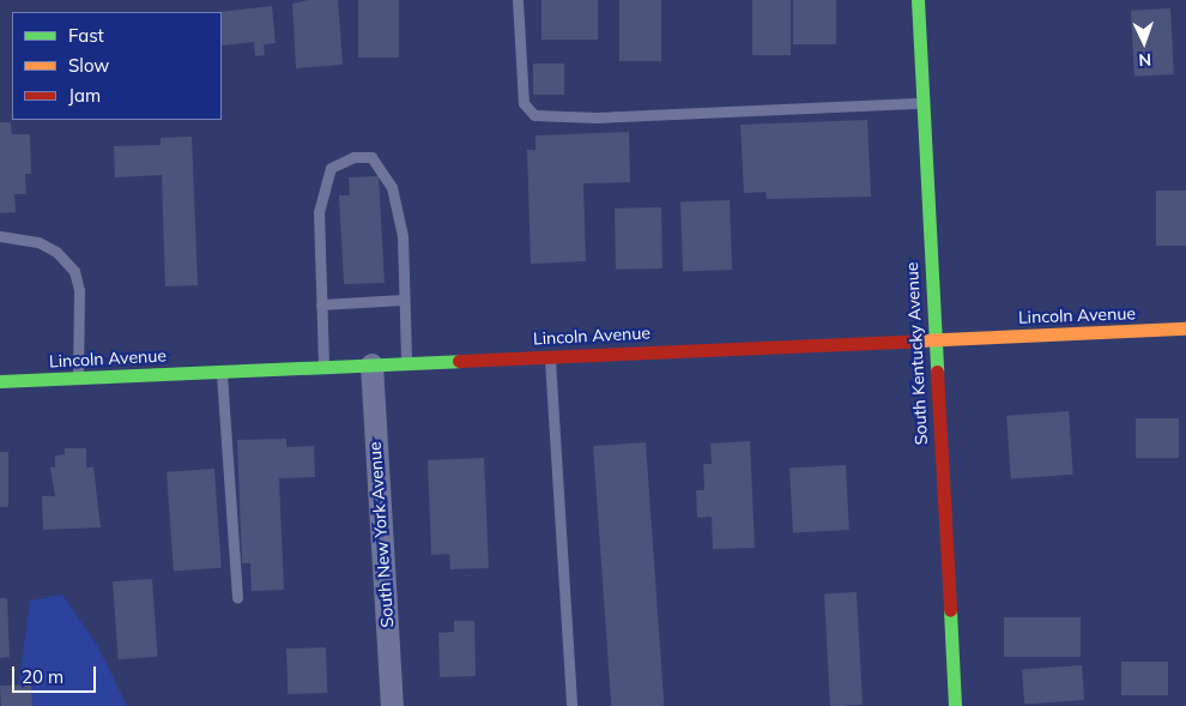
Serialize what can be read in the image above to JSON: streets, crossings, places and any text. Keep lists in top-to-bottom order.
{
  "streets": {
    "street": ["Lincoln Avenue", "South Kentucky Avenue", "South New York Avenue"]
  },
  "crossings": [
    ["Lincoln Avenue", "South Kentucky Avenue"],
    ["Lincoln Avenue", "South New York Avenue"]
  ],
  "legend": ["Fast", "Slow", "Jam"],
  "scale_bar": "20 m",
  "north": "bottom"
}
